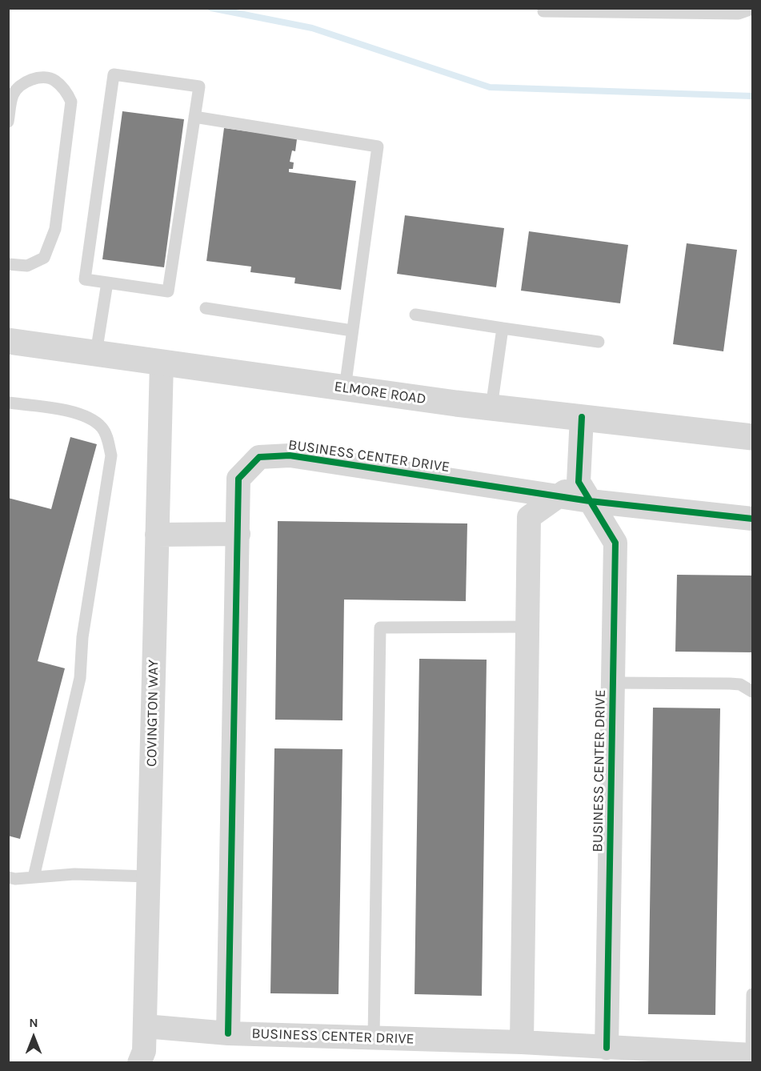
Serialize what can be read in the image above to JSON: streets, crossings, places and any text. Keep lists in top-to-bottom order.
{
  "streets": {
    "street": ["ELMORE ROAD", "BUSINESS CENTER DRIVE", "COVINGTON WAY"]
  },
  "crossings": [
    ["ELMORE ROAD", "COVINGTON WAY"],
    ["BUSINESS CENTER DRIVE", "COVINGTON WAY"]
  ],
  "north": "top"
}
